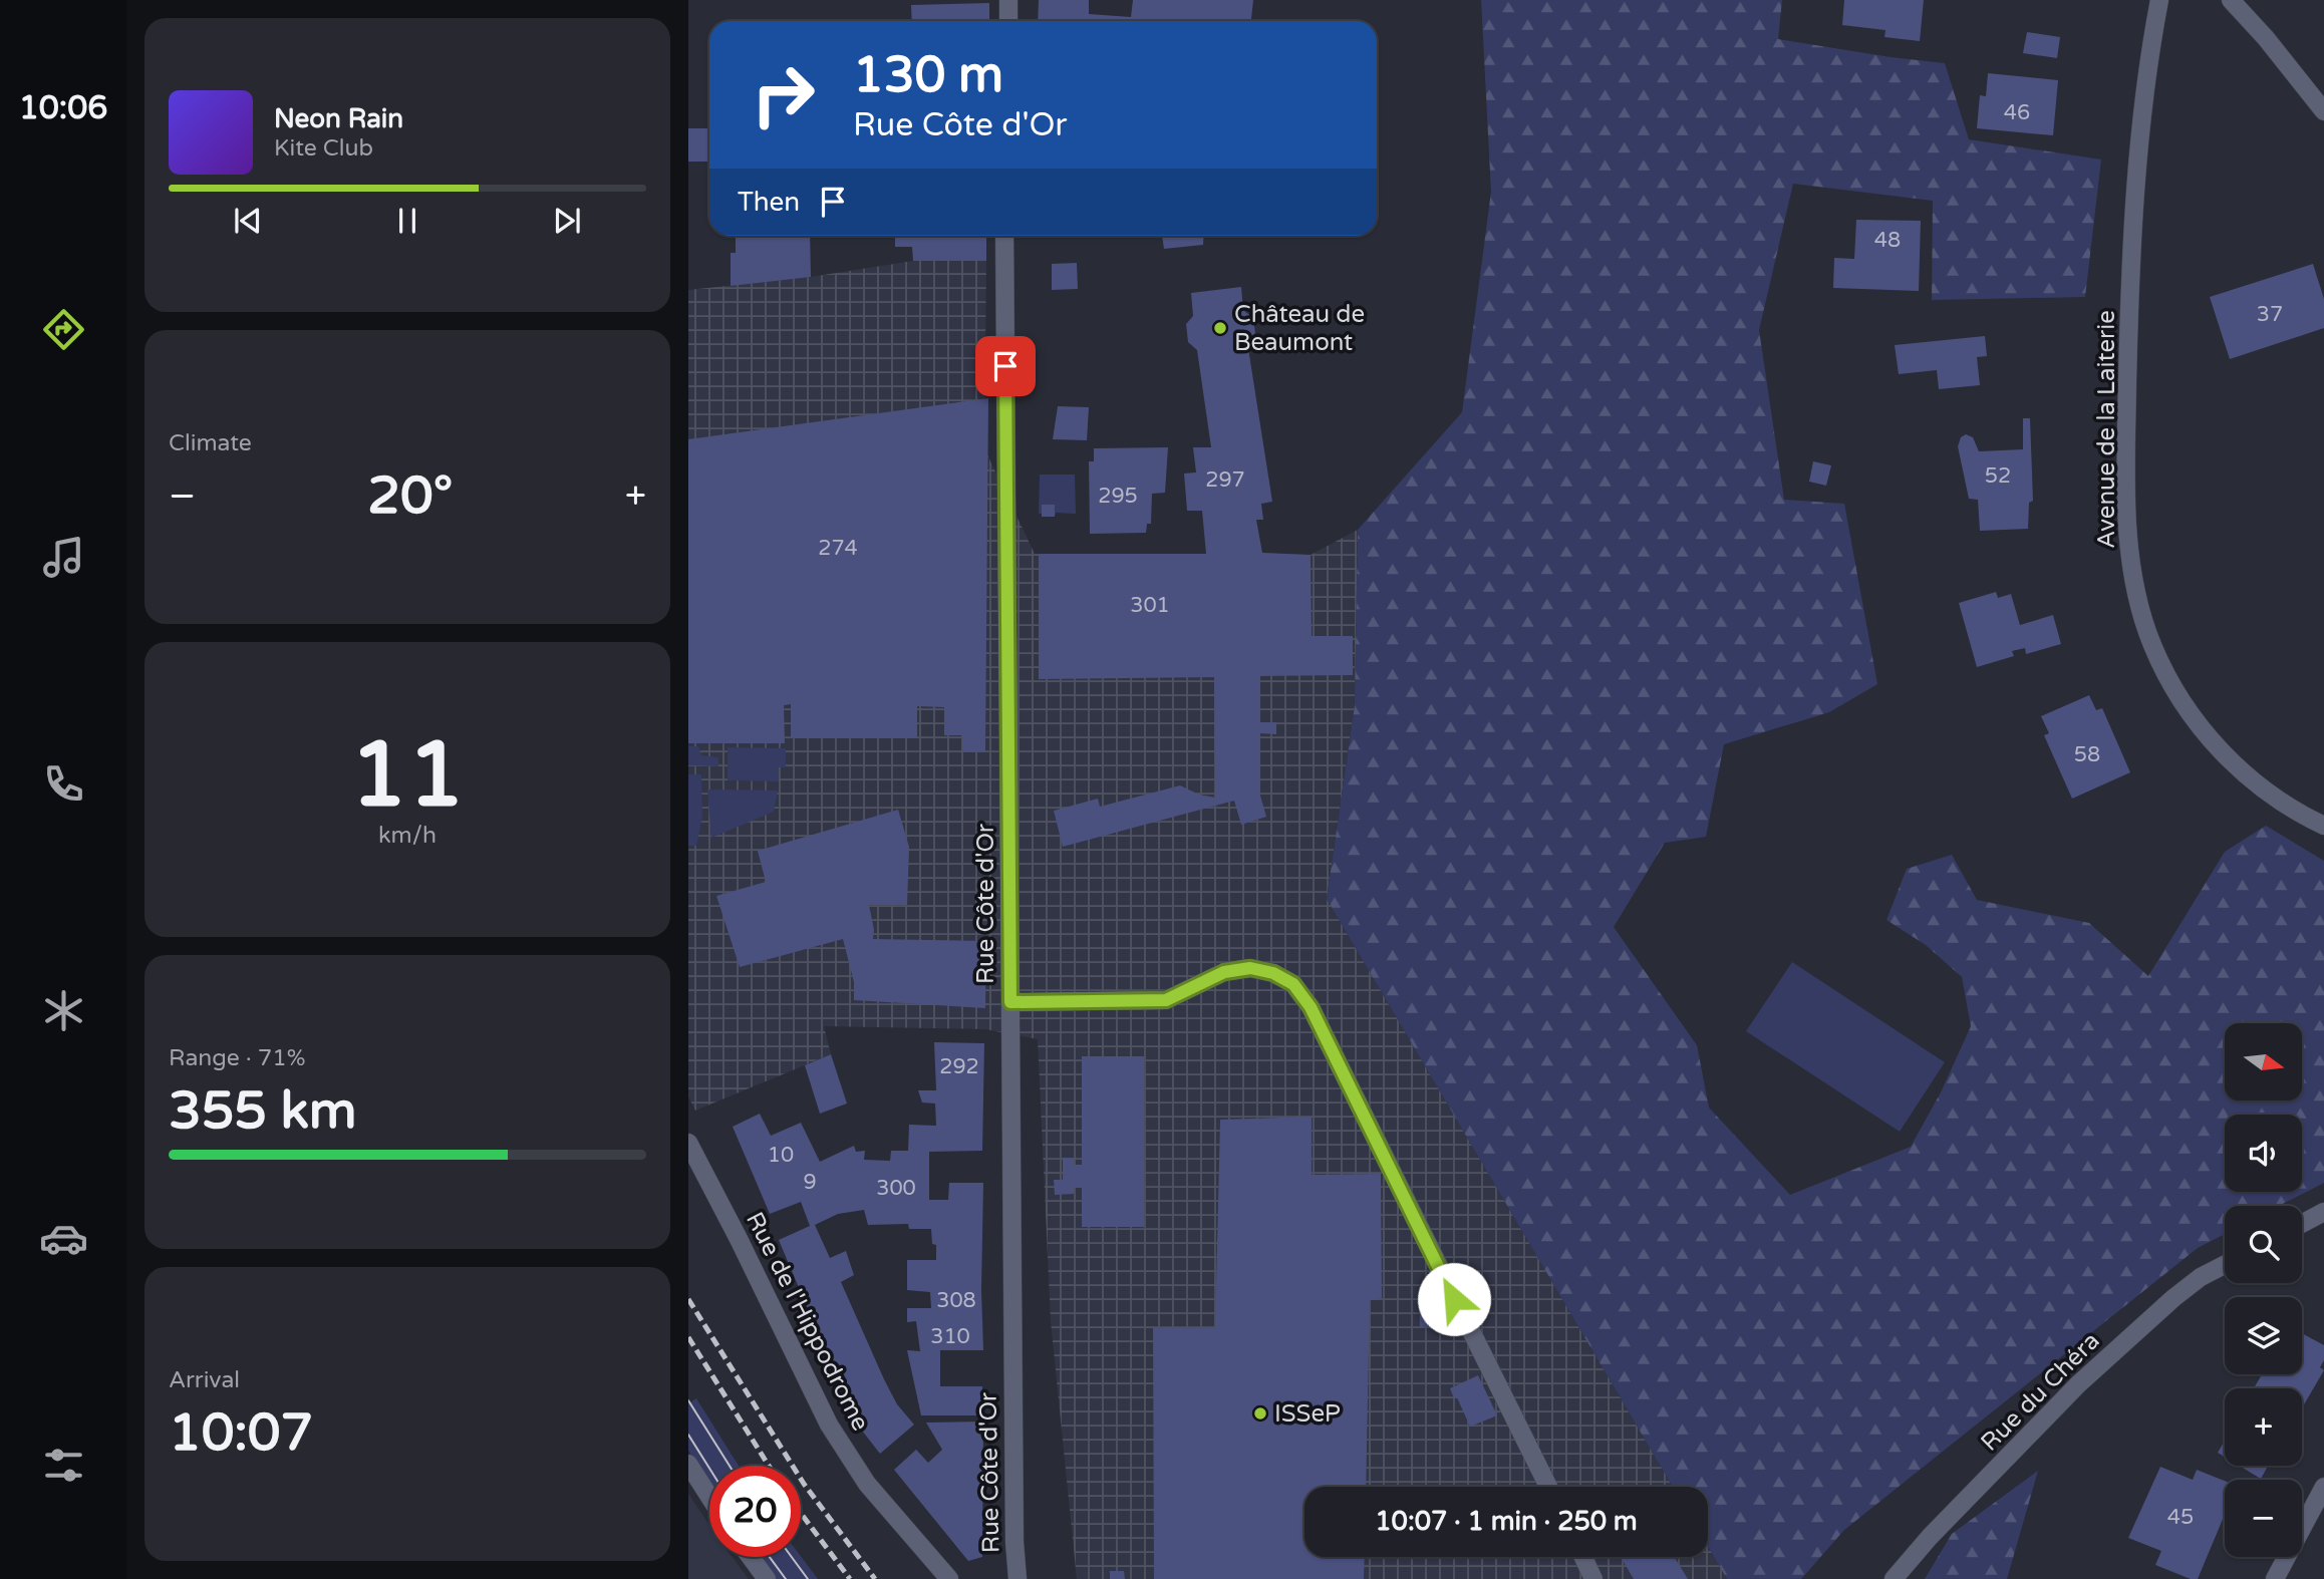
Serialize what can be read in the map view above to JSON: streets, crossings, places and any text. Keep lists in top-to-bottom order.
{
  "streets": {
    "street": [
      "Avenue de la Laiterie",
      "Rue Côte d'Or",
      "Rue de l'Hippodrome",
      "Rue du Chéra"
    ]
  },
  "places": ["Château de Beaumont", "ISSeP"],
  "house_numbers": [
    "46",
    "48",
    "37",
    "52",
    "297",
    "295",
    "274",
    "301",
    "58",
    "292",
    "10",
    "9",
    "300",
    "308",
    "310",
    "45"
  ],
  "north": "right",
  "page": {
    "tabs": "10:06",
    "turn": ["130 m", "Rue Côte d'Or"],
    "song": ["Neon Rain", "Kite Club"],
    "then": "Then",
    "tile": [
      "Climate",
      ["11", "km/h"],
      ["Range · 71%", "355 km"],
      ["Arrival", "10:07"]
    ],
    "heat": ["−", "20°", "+"],
    "map_buttons": ["+", "−"],
    "limit": "20",
    "trip": "10:07 · 1 min · 250 m"
  }
}
